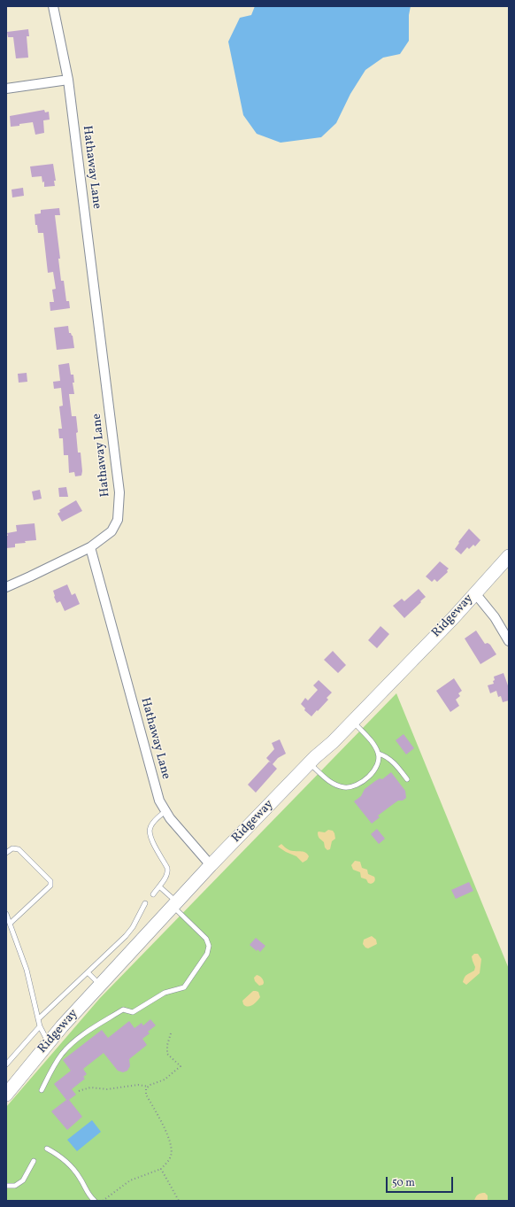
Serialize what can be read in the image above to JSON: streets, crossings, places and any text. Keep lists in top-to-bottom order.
{
  "streets": {
    "street": ["Hathaway Lane", "Ridgeway"]
  },
  "crossings": [
    ["Hathaway Lane", "Ridgeway"]
  ],
  "scale_bar": "50 m"
}
